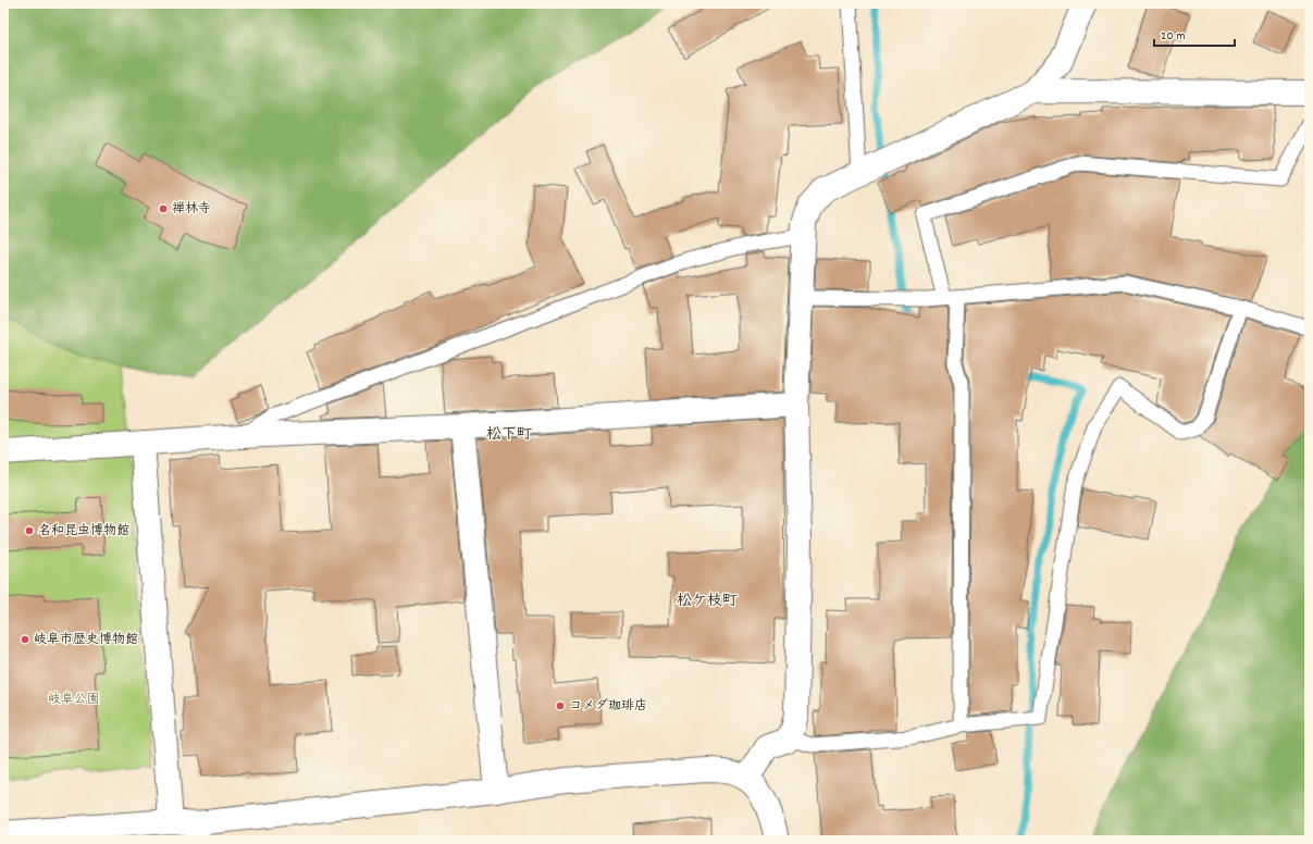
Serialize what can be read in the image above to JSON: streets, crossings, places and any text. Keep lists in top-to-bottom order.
{
  "districts": ["松下町", "松ケ枝町"],
  "parks": ["岐阜公園"],
  "places": [
    "禅林寺",
    "名和昆虫博物館",
    "岐阜市歴史博物館",
    "コメダ珈琲店"
  ],
  "scale_bar": "20 m"
}
